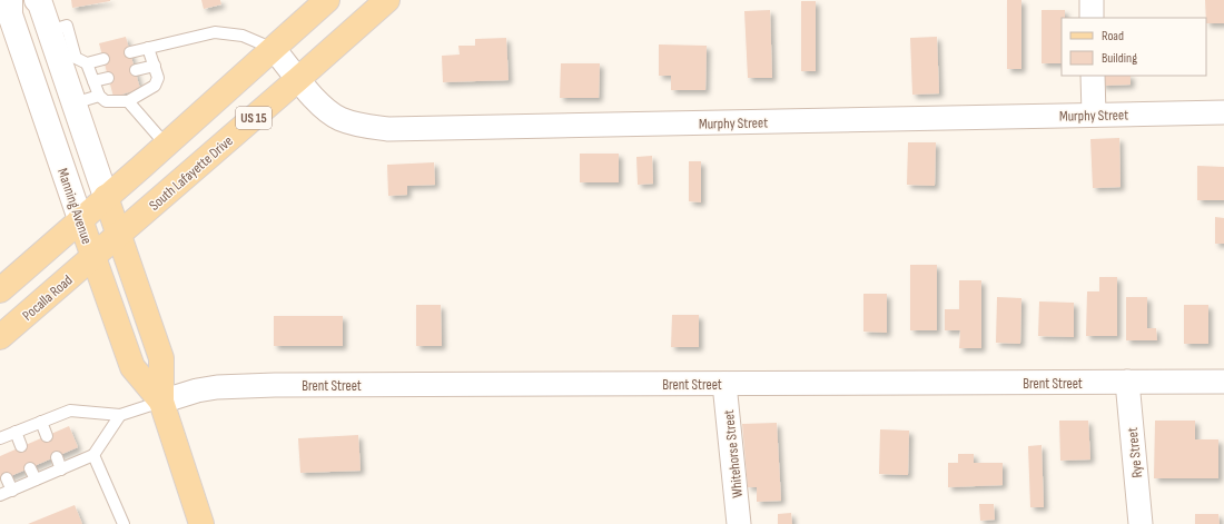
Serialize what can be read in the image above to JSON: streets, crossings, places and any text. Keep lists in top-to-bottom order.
{
  "streets": {
    "main road": [
      "US 15",
      "South Lafayette Drive",
      "Manning Avenue",
      "Pocalla Road"
    ],
    "street": [
      "Murphy Street",
      "Brent Street",
      "Rye Street",
      "Whitehorse Street"
    ]
  },
  "crossings": [
    ["Murphy Street", "US 15"],
    ["Murphy Street", "South Lafayette Drive"],
    ["US 15", "Manning Avenue"],
    ["South Lafayette Drive", "Manning Avenue"],
    ["South Lafayette Drive", "Pocalla Road"],
    ["Manning Avenue", "Pocalla Road"],
    ["Manning Avenue", "Brent Street"],
    ["Brent Street", "Rye Street"],
    ["Brent Street", "Whitehorse Street"]
  ],
  "legend": ["Road", "Building"]
}
